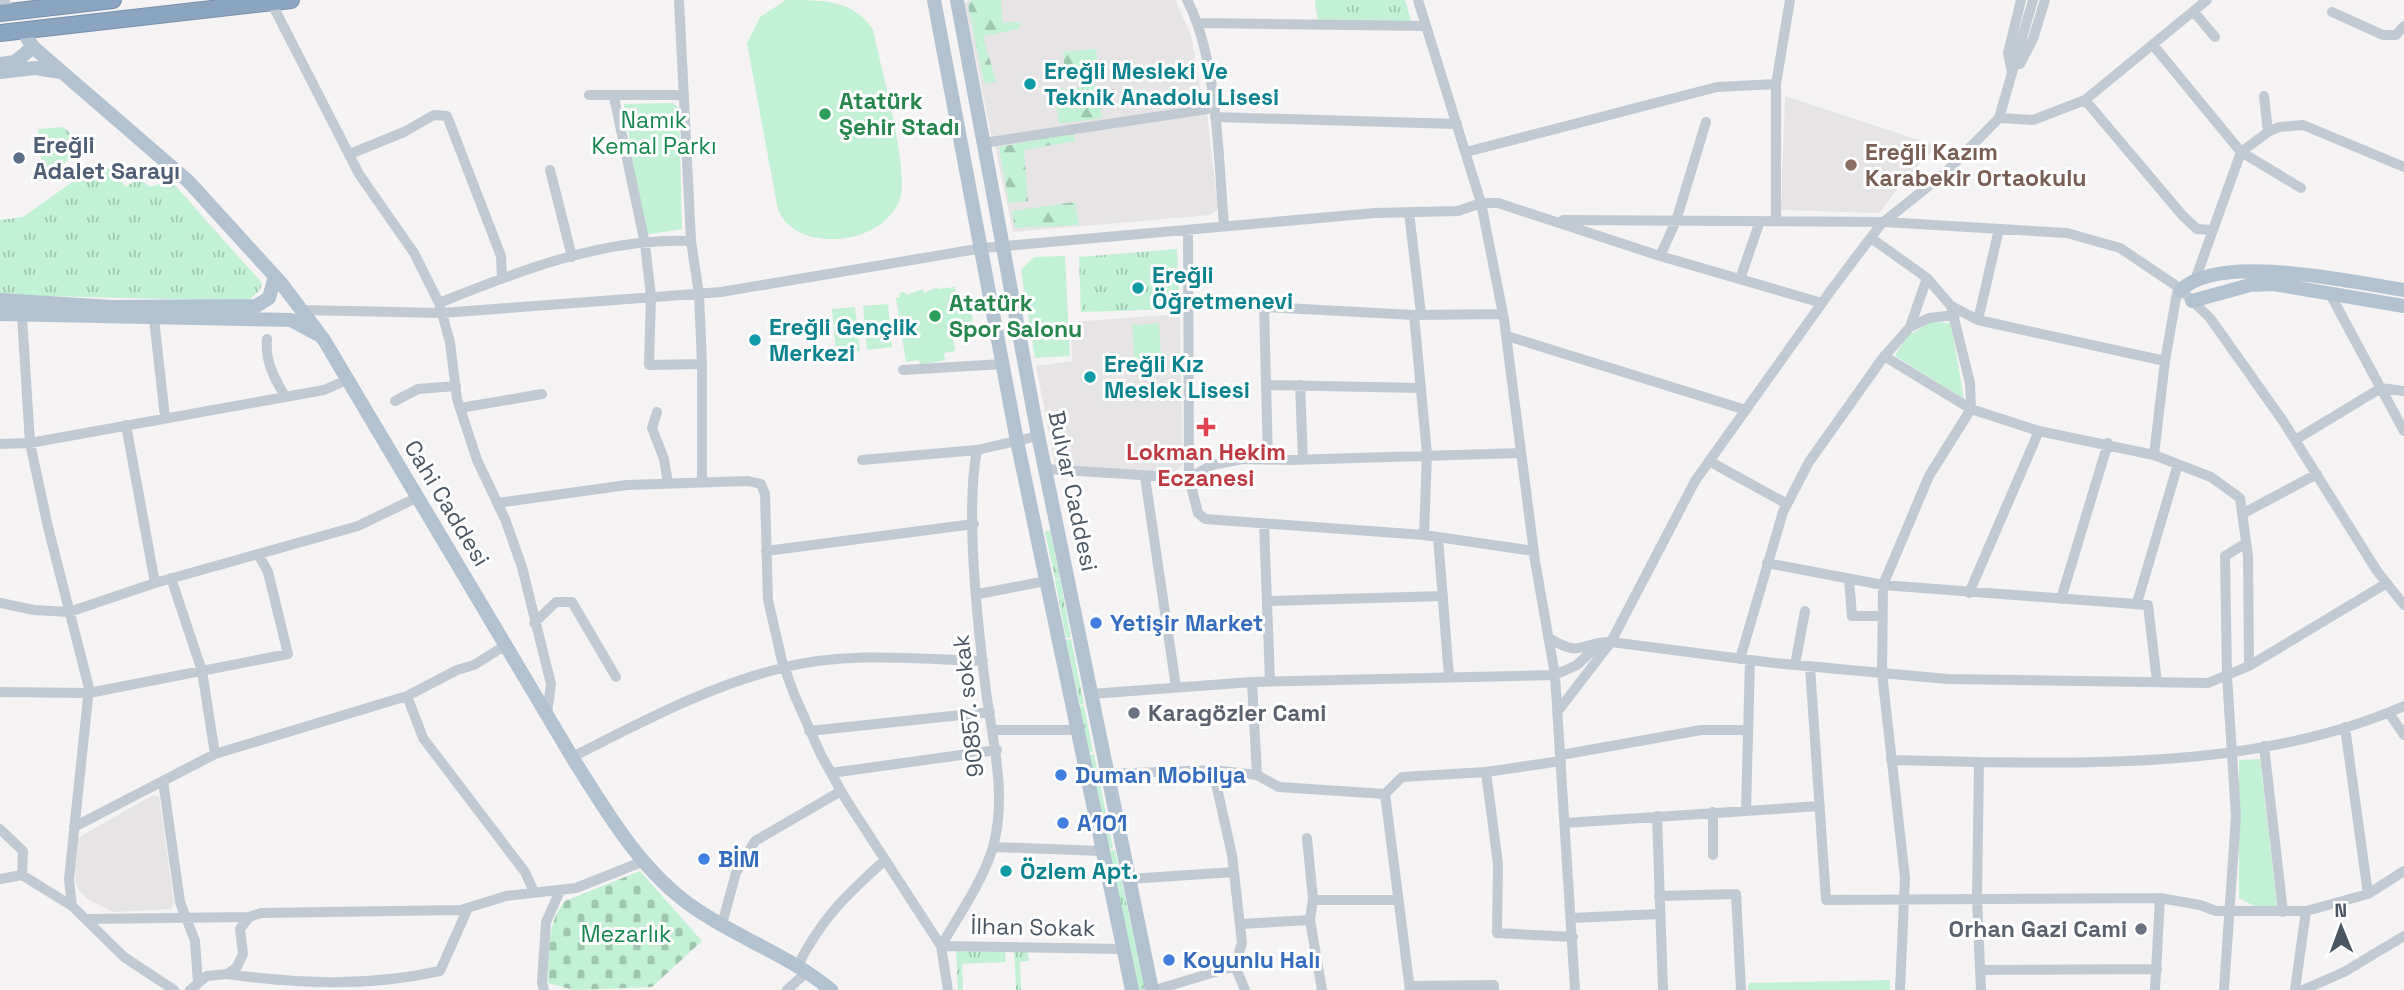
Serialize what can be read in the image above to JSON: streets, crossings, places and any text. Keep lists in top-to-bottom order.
{
  "streets": {
    "main road": ["Bulvar Caddesi", "Cahi Caddesi"],
    "street": ["90857. sokak", "İlhan Sokak"]
  },
  "crossings": [
    ["90857. sokak", "İlhan Sokak"]
  ],
  "parks": ["Namık Kemal Parkı", "Mezarlık"],
  "places": {
    "other": [
      "Ereğli Mesleki Ve Teknik Anadolu Lisesi",
      "Atatürk Şehir Stadı",
      "Ereğli Adalet Sarayı",
      "Ereğli Kazım Karabekir Ortaokulu",
      "Ereğli Öğretmenevi",
      "Atatürk Spor Salonu",
      "Ereğli Gençlik Merkezi",
      "Ereğli Kız Meslek Lisesi",
      "Yetişir Market",
      "Karagözler Cami",
      "Duman Mobilya",
      "A101",
      "BİM",
      "Özlem Apt.",
      "Orhan Gazi Cami",
      "Koyunlu Halı"
    ],
    "health": ["Lokman Hekim Eczanesi"]
  },
  "north": "top"
}
